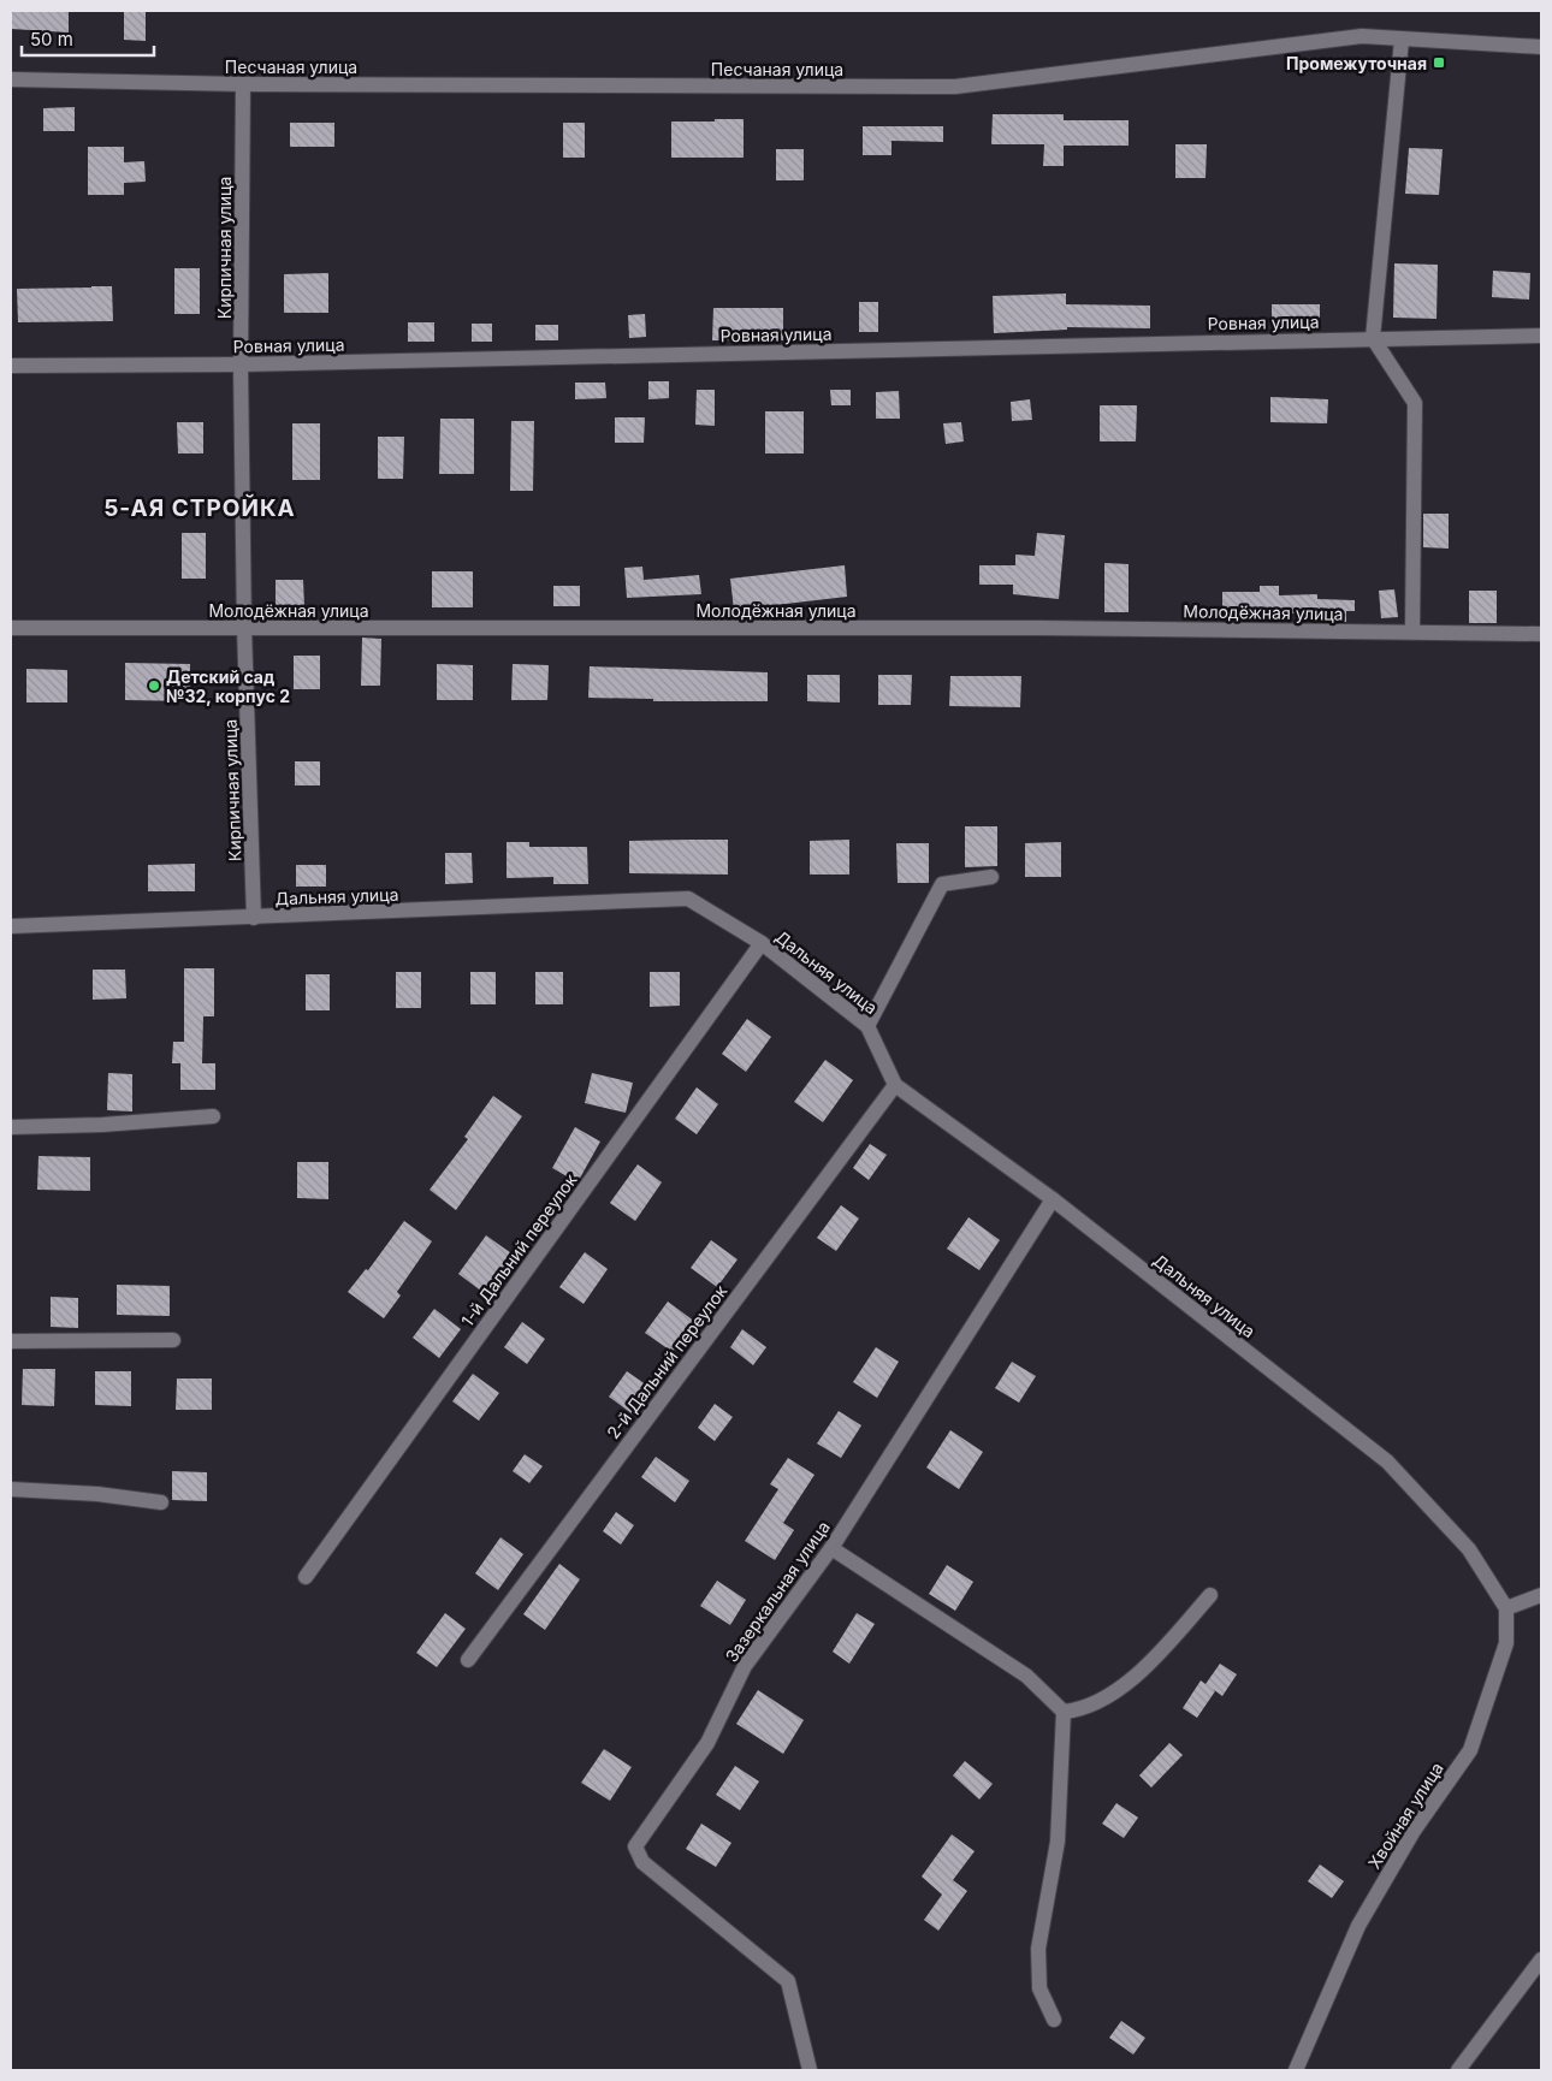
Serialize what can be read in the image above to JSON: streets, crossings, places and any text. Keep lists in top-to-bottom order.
{
  "streets": {
    "street": [
      "Песчаная улица",
      "Кирпичная улица",
      "Ровная улица",
      "Молодёжная улица",
      "Дальняя улица",
      "1-й Дальний переулок",
      "2-й Дальний переулок",
      "Зазеркальная улица",
      "Хвойная улица"
    ]
  },
  "crossings": [
    ["Песчаная улица", "Кирпичная улица"],
    ["Кирпичная улица", "Ровная улица"],
    ["Кирпичная улица", "Молодёжная улица"],
    ["Кирпичная улица", "Дальняя улица"],
    ["Дальняя улица", "1-й Дальний переулок"],
    ["Дальняя улица", "2-й Дальний переулок"],
    ["Дальняя улица", "Зазеркальная улица"],
    ["Дальняя улица", "Хвойная улица"]
  ],
  "districts": ["5-АЯ СТРОЙКА"],
  "places": {
    "transit": ["Промежуточная"],
    "other": ["Детский сад №32, корпус 2"]
  },
  "scale_bar": "50 m"
}
